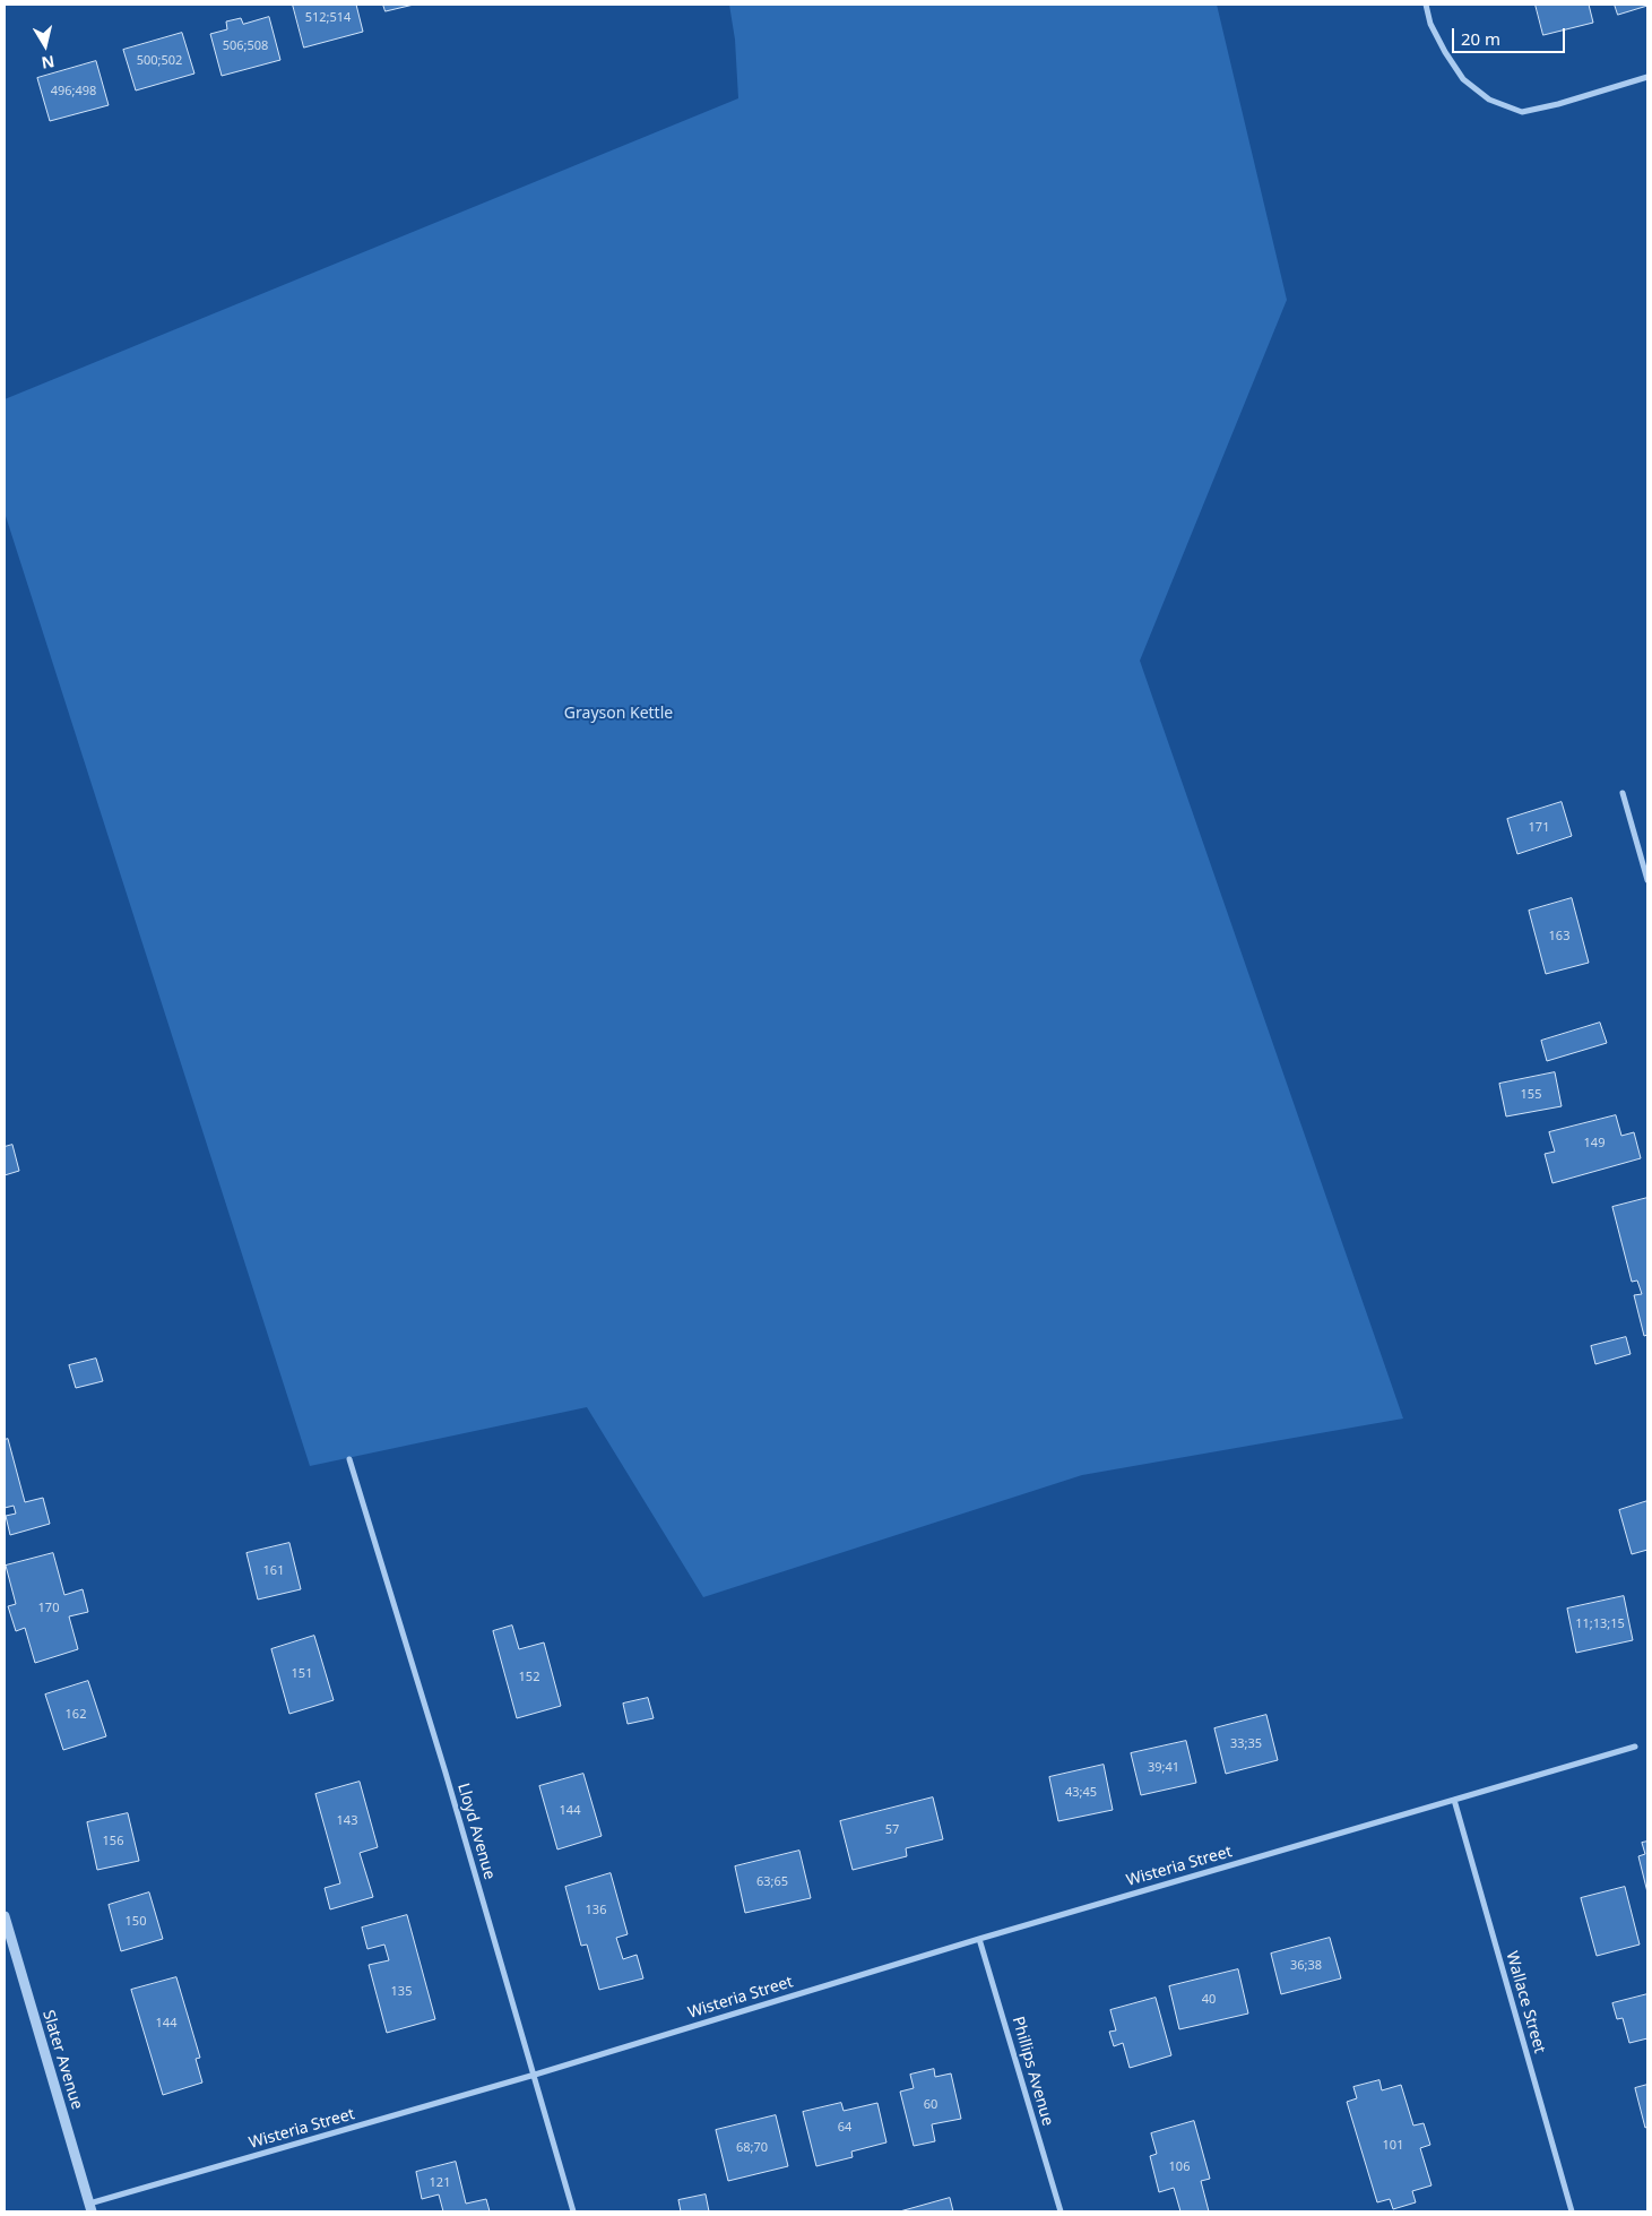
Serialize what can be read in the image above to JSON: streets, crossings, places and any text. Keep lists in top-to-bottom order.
{
  "streets": {
    "street": [
      "Lloyd Avenue",
      "Wisteria Street",
      "Wallace Street",
      "Slater Avenue",
      "Phillips Avenue"
    ]
  },
  "crossings": [
    ["Lloyd Avenue", "Wisteria Street"],
    ["Wisteria Street", "Wallace Street"],
    ["Wisteria Street", "Slater Avenue"],
    ["Wisteria Street", "Phillips Avenue"]
  ],
  "parks": ["Grayson Kettle"],
  "house_numbers": [
    "512;514",
    "506;508",
    "500;502",
    "496;498",
    "171",
    "163",
    "155",
    "149",
    "161",
    "170",
    "11;13;15",
    "151",
    "152",
    "162",
    "33;35",
    "39;41",
    "43;45",
    "144",
    "143",
    "57",
    "156",
    "63;65",
    "136",
    "150",
    "36;38",
    "135",
    "40",
    "144",
    "60",
    "64",
    "101",
    "68;70",
    "106",
    "121"
  ],
  "scale_bar": "20 m",
  "north": "bottom"
}
